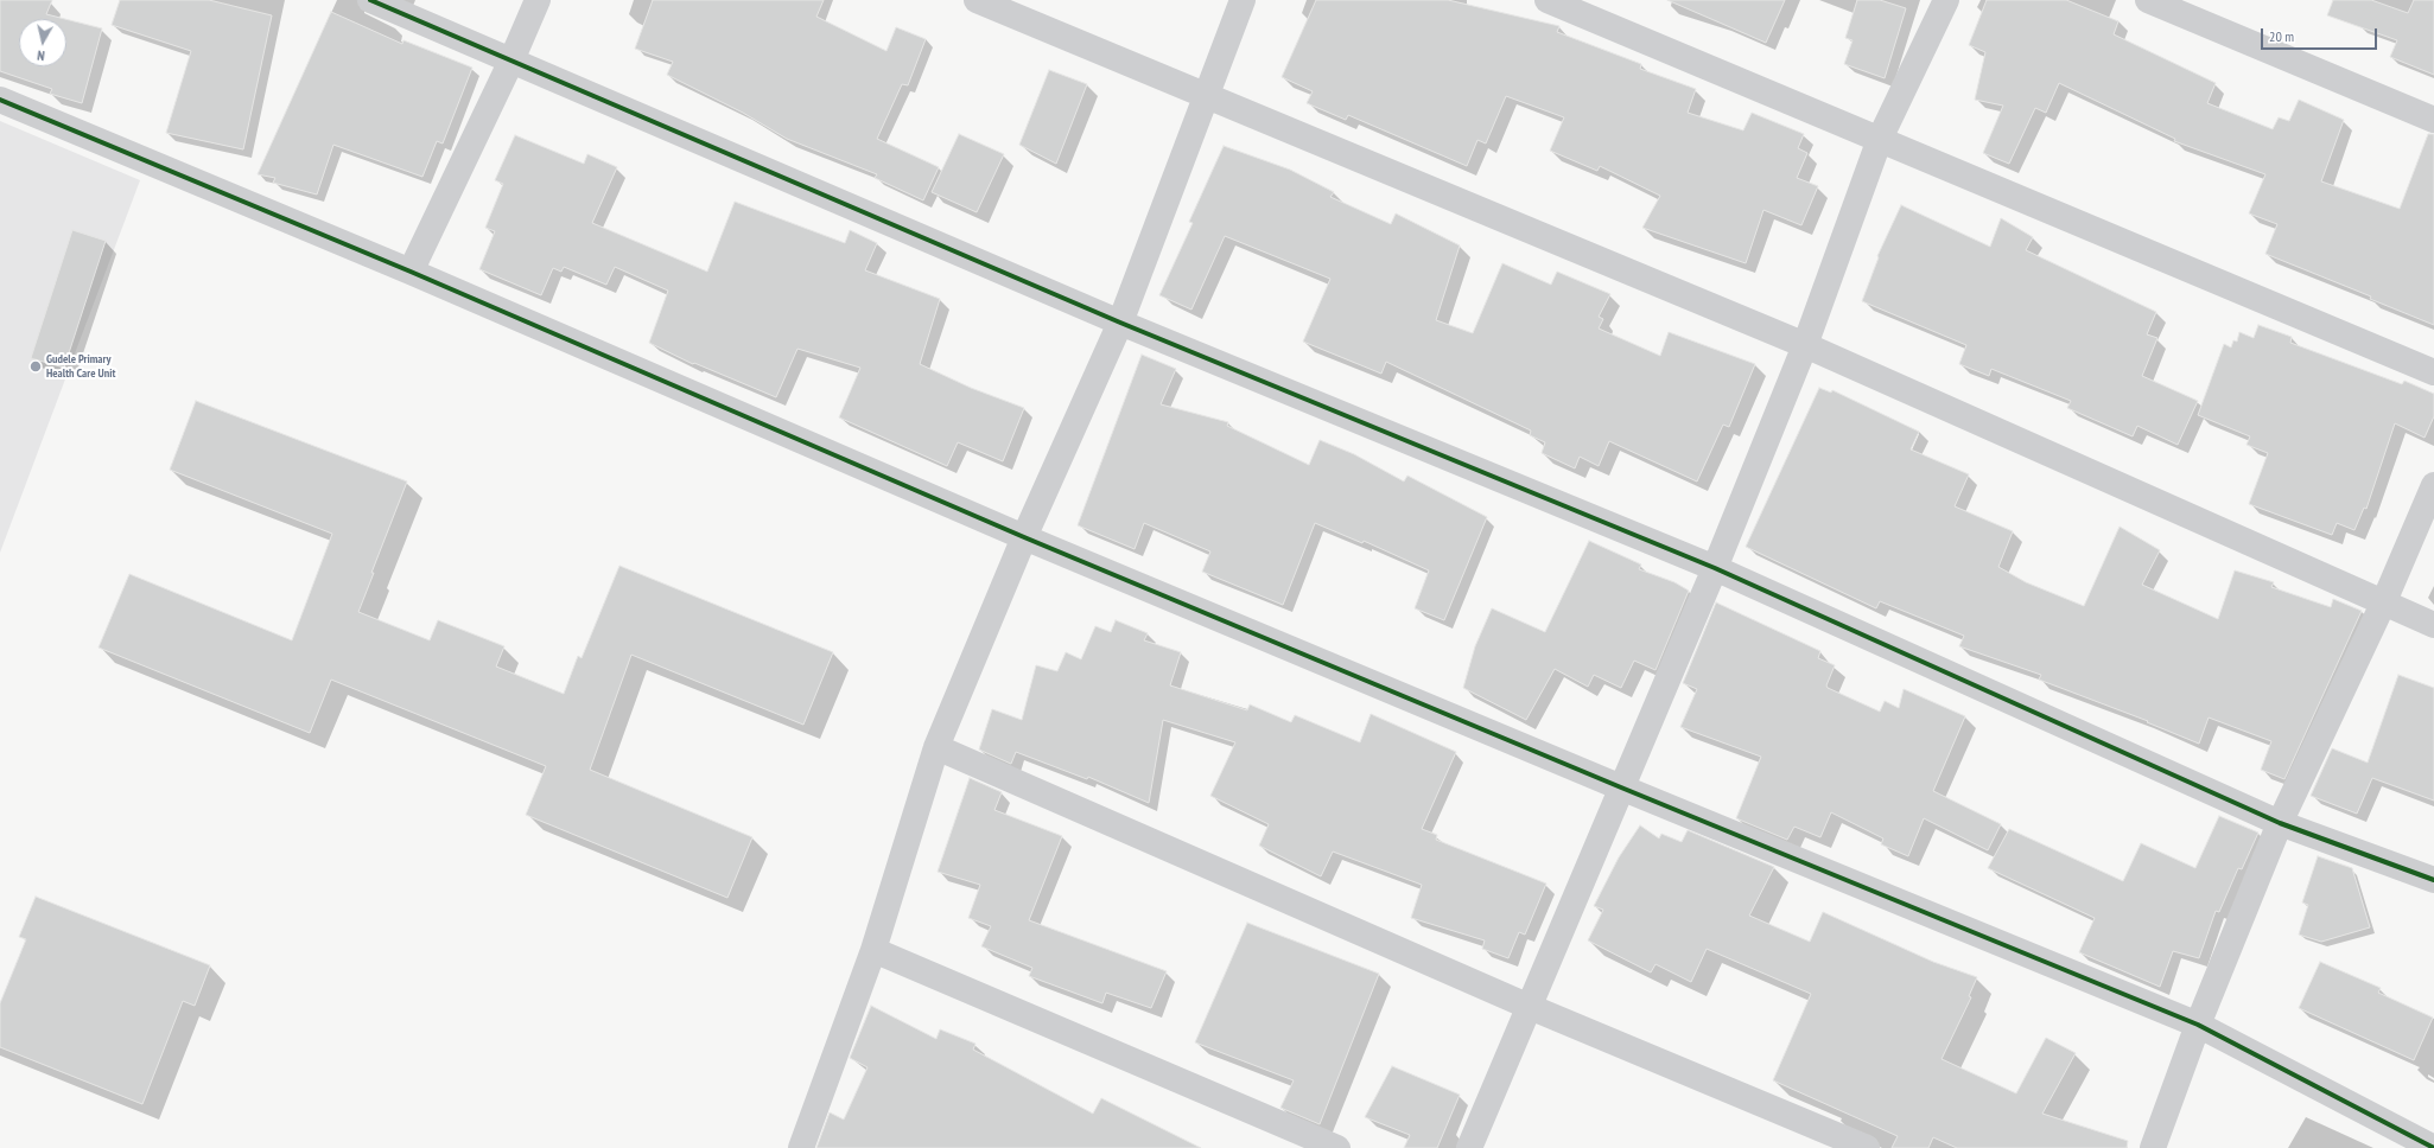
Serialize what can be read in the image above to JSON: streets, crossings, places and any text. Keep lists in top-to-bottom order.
{
  "places": ["Gudele Primary Health Care Unit"],
  "scale_bar": "20 m",
  "north": "bottom"
}
